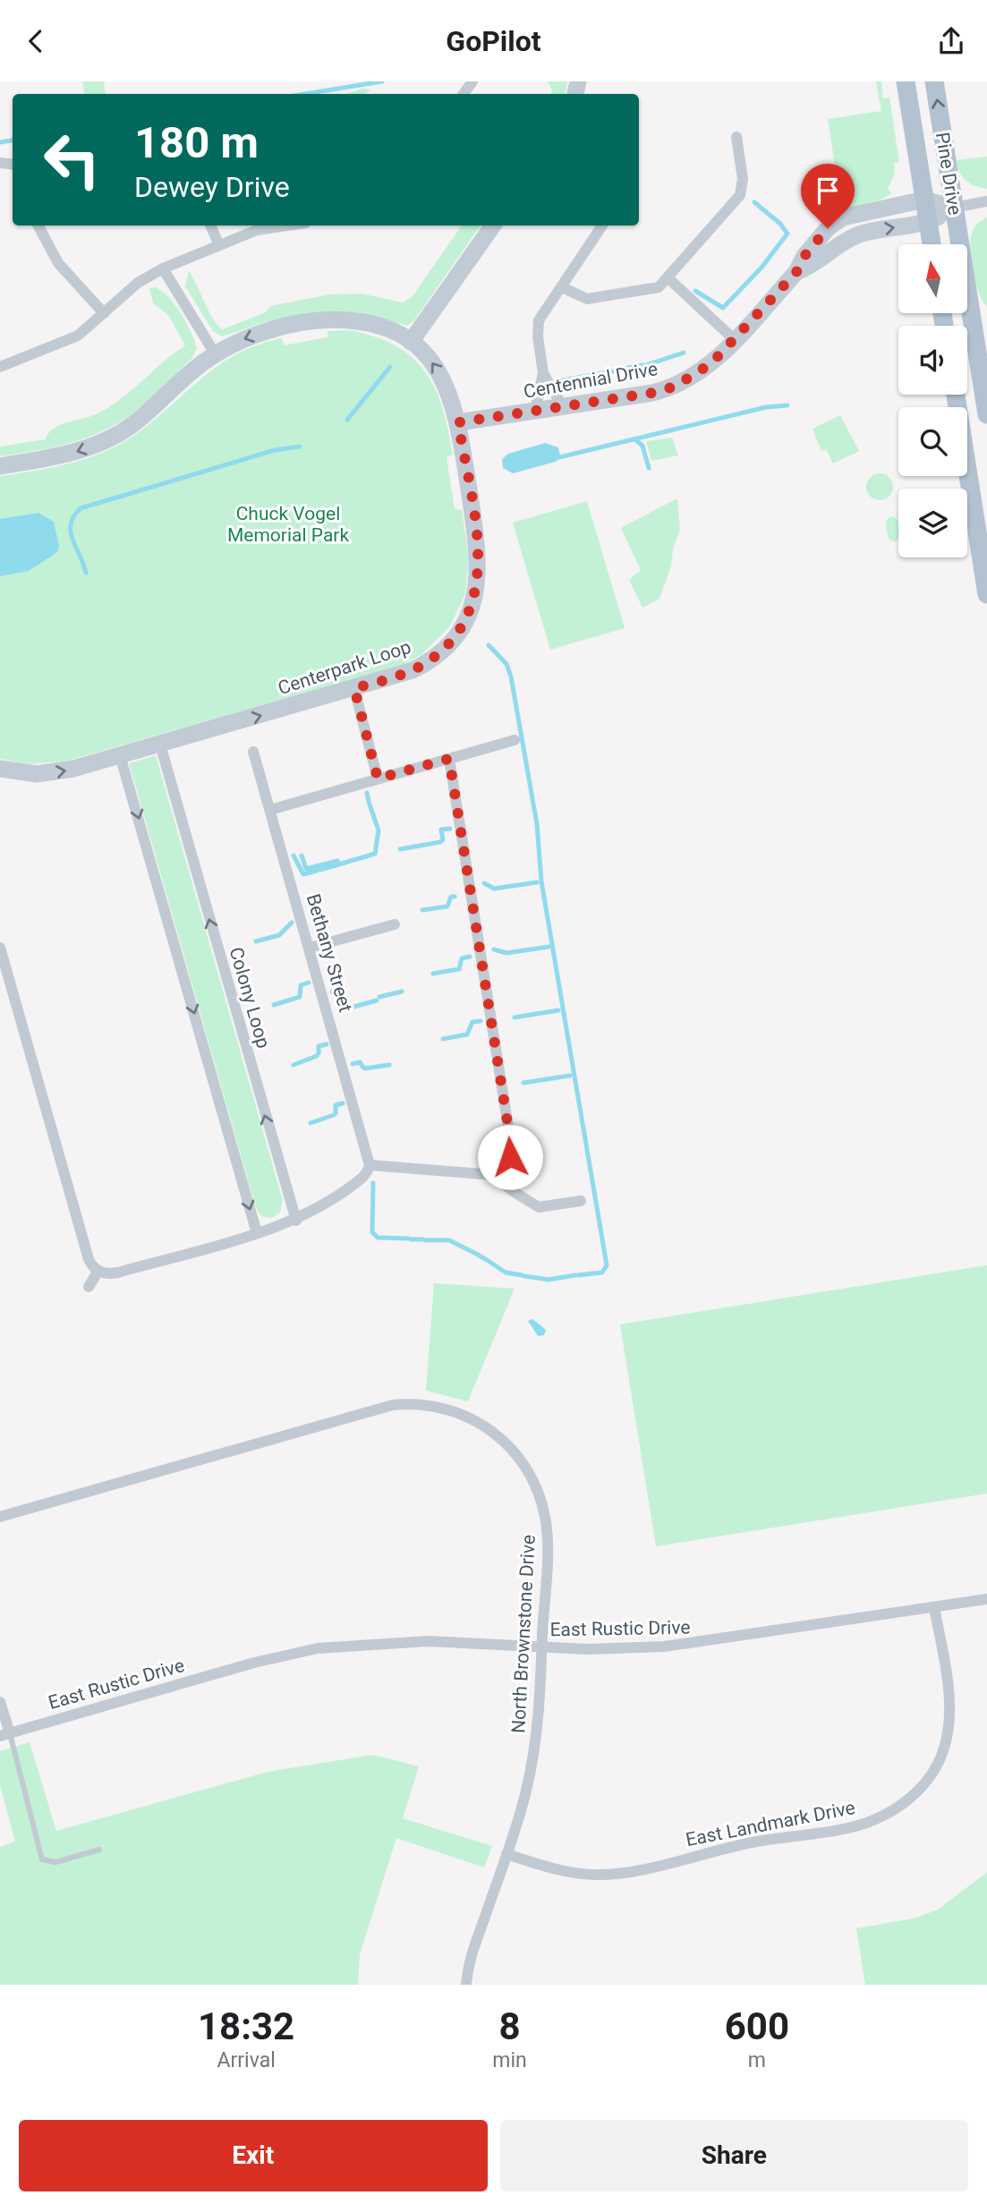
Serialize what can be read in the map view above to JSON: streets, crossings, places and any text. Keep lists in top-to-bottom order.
{
  "streets": {
    "main road": ["Pine Drive"],
    "street": [
      "Centennial Drive",
      "Centerpark Loop",
      "Bethany Street",
      "Colony Loop",
      "East Rustic Drive",
      "North Brownstone Drive",
      "East Landmark Drive"
    ]
  },
  "crossings": [
    ["Pine Drive", "Centennial Drive"],
    ["Centennial Drive", "Centerpark Loop"],
    ["Centerpark Loop", "Colony Loop"],
    ["East Rustic Drive", "North Brownstone Drive"],
    ["East Rustic Drive", "East Landmark Drive"],
    ["North Brownstone Drive", "East Landmark Drive"]
  ],
  "parks": ["Chuck Vogel Memorial Park"],
  "north": "top",
  "page": {
    "header": "GoPilot",
    "turn": ["180 m", "Dewey Drive"],
    "eta": [
      "18:32",
      "Arrival",
      "8",
      "min",
      "600",
      "m"
    ],
    "buttons": ["Exit", "Share"]
  }
}
